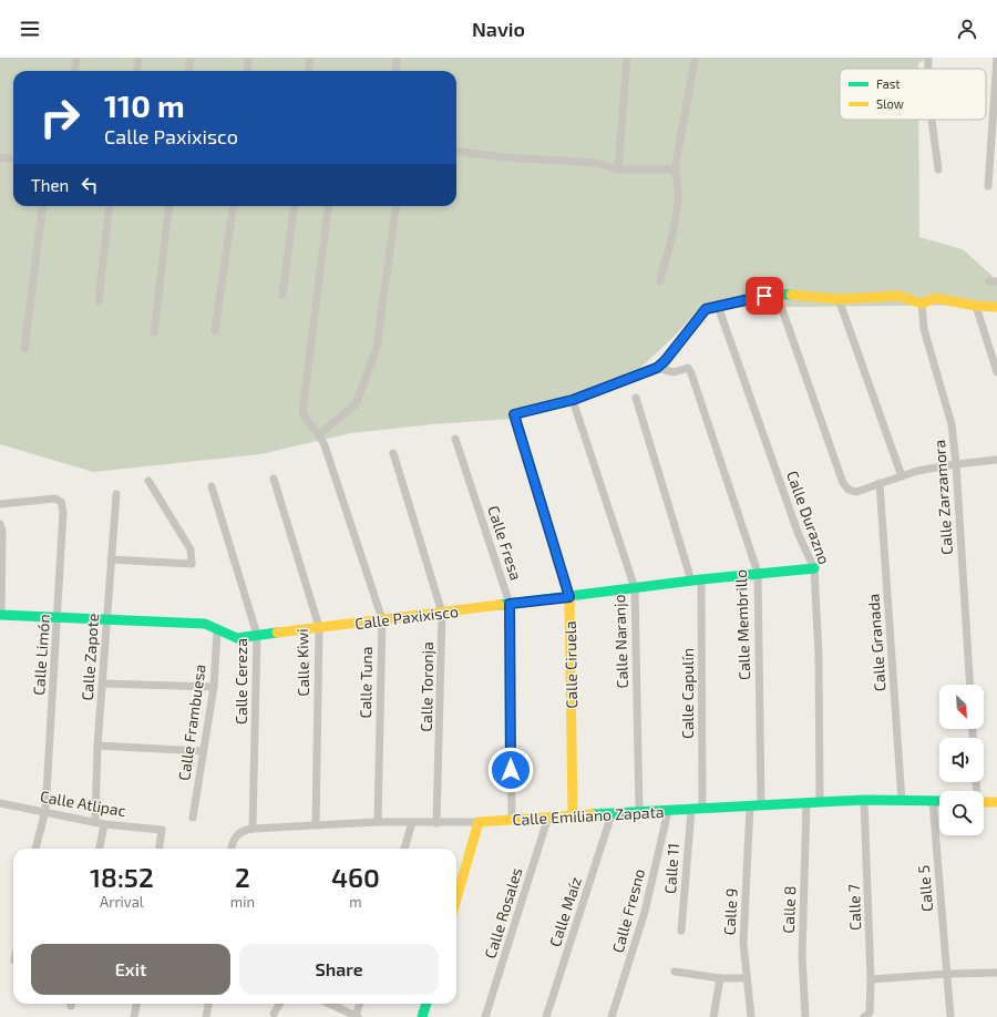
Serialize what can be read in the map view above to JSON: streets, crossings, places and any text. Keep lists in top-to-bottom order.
{
  "streets": {
    "street": [
      "Calle Zarzamora",
      "Calle Durazno",
      "Calle Fresa",
      "Calle Paxixisco",
      "Calle Membrillo",
      "Calle Naranjo",
      "Calle Granada",
      "Calle Limón",
      "Calle Zapote",
      "Calle Kiwi",
      "Calle Ciruela",
      "Calle Cereza",
      "Calle Tuna",
      "Calle Toronja",
      "Calle Capulín",
      "Calle Frambuesa",
      "Calle Atlipac",
      "Calle Emiliano Zapata",
      "Calle 11",
      "Calle 5",
      "Calle 7",
      "Calle 8",
      "Calle Fresno",
      "Calle Maíz",
      "Calle 9",
      "Calle Rosales"
    ]
  },
  "crossings": [
    ["Calle Durazno", "Calle Paxixisco"],
    ["Calle Durazno", "Calle Emiliano Zapata"],
    ["Calle Fresa", "Calle Paxixisco"],
    ["Calle Fresa", "Calle Emiliano Zapata"],
    ["Calle Paxixisco", "Calle Membrillo"],
    ["Calle Paxixisco", "Calle Naranjo"],
    ["Calle Paxixisco", "Calle Limón"],
    ["Calle Paxixisco", "Calle Zapote"],
    ["Calle Paxixisco", "Calle Kiwi"],
    ["Calle Paxixisco", "Calle Ciruela"],
    ["Calle Paxixisco", "Calle Cereza"],
    ["Calle Paxixisco", "Calle Tuna"],
    ["Calle Paxixisco", "Calle Toronja"],
    ["Calle Paxixisco", "Calle Capulín"],
    ["Calle Paxixisco", "Calle Frambuesa"],
    ["Calle Membrillo", "Calle Emiliano Zapata"],
    ["Calle Naranjo", "Calle Ciruela"],
    ["Calle Naranjo", "Calle Emiliano Zapata"],
    ["Calle Granada", "Calle Emiliano Zapata"],
    ["Calle Limón", "Calle Atlipac"],
    ["Calle Zapote", "Calle Atlipac"],
    ["Calle Kiwi", "Calle Emiliano Zapata"],
    ["Calle Ciruela", "Calle Emiliano Zapata"],
    ["Calle Cereza", "Calle Emiliano Zapata"],
    ["Calle Tuna", "Calle Emiliano Zapata"],
    ["Calle Toronja", "Calle Emiliano Zapata"],
    ["Calle Capulín", "Calle Emiliano Zapata"],
    ["Calle Emiliano Zapata", "Calle 11"],
    ["Calle Emiliano Zapata", "Calle 5"],
    ["Calle Emiliano Zapata", "Calle 7"],
    ["Calle Emiliano Zapata", "Calle 8"],
    ["Calle Emiliano Zapata", "Calle Fresno"],
    ["Calle Emiliano Zapata", "Calle Maíz"],
    ["Calle Emiliano Zapata", "Calle 9"],
    ["Calle Emiliano Zapata", "Calle Rosales"]
  ],
  "legend": ["Fast", "Slow"],
  "north": "bottom right",
  "page": {
    "header": "Navio",
    "turn": ["110 m", "Calle Paxixisco"],
    "then": "Then",
    "eta": [
      "18:52",
      "Arrival",
      "2",
      "min",
      "460",
      "m"
    ],
    "buttons": ["Exit", "Share"]
  }
}
